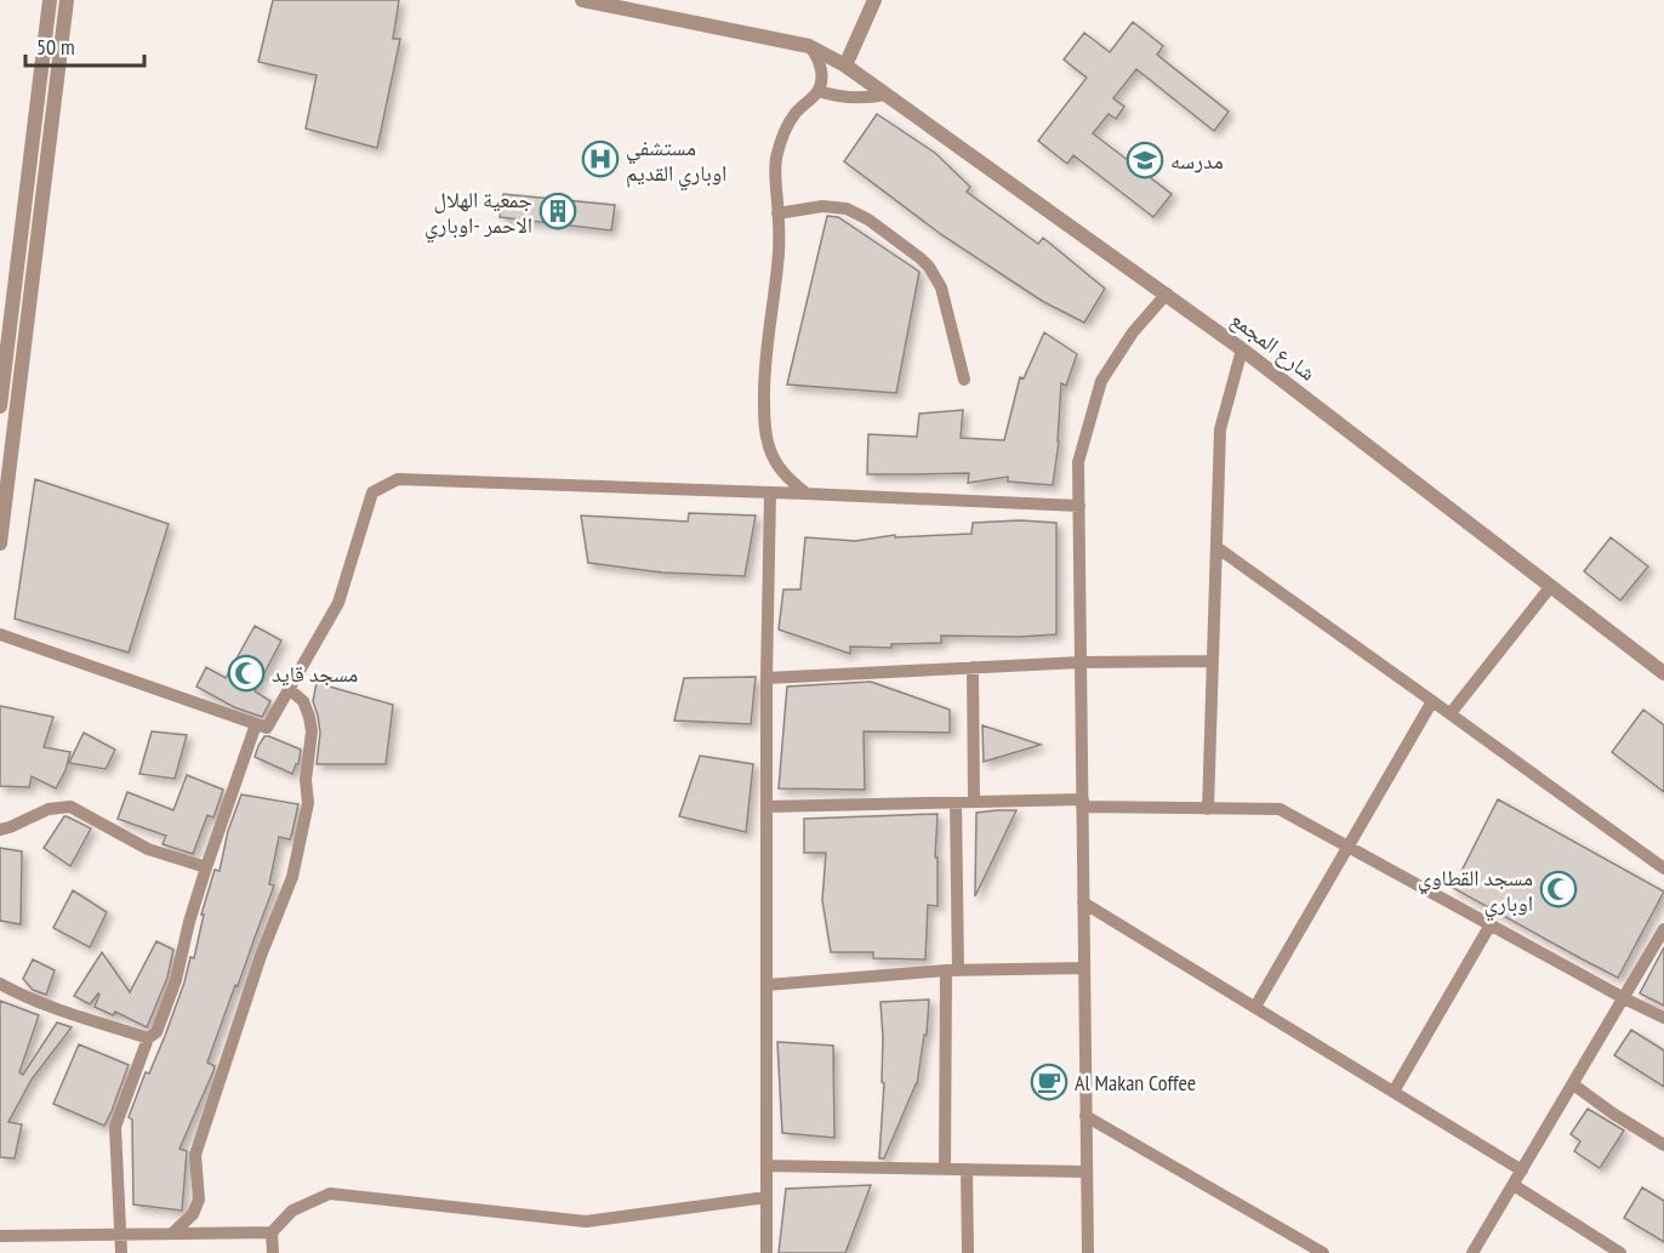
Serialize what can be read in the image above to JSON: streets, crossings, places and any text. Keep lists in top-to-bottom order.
{
  "streets": {
    "street": ["شارع المجمع"]
  },
  "places": {
    "hospital": ["مستشفي اوباري القديم"],
    "school or university": ["مدرسه"],
    "building": ["جمعية الهلال الاحمر -اوباري"],
    "mosque": ["مسجد قايد", "مسجد القطاوي اوباري"],
    "cafe": ["Al Makan Coffee"]
  },
  "scale_bar": "50 m"
}
